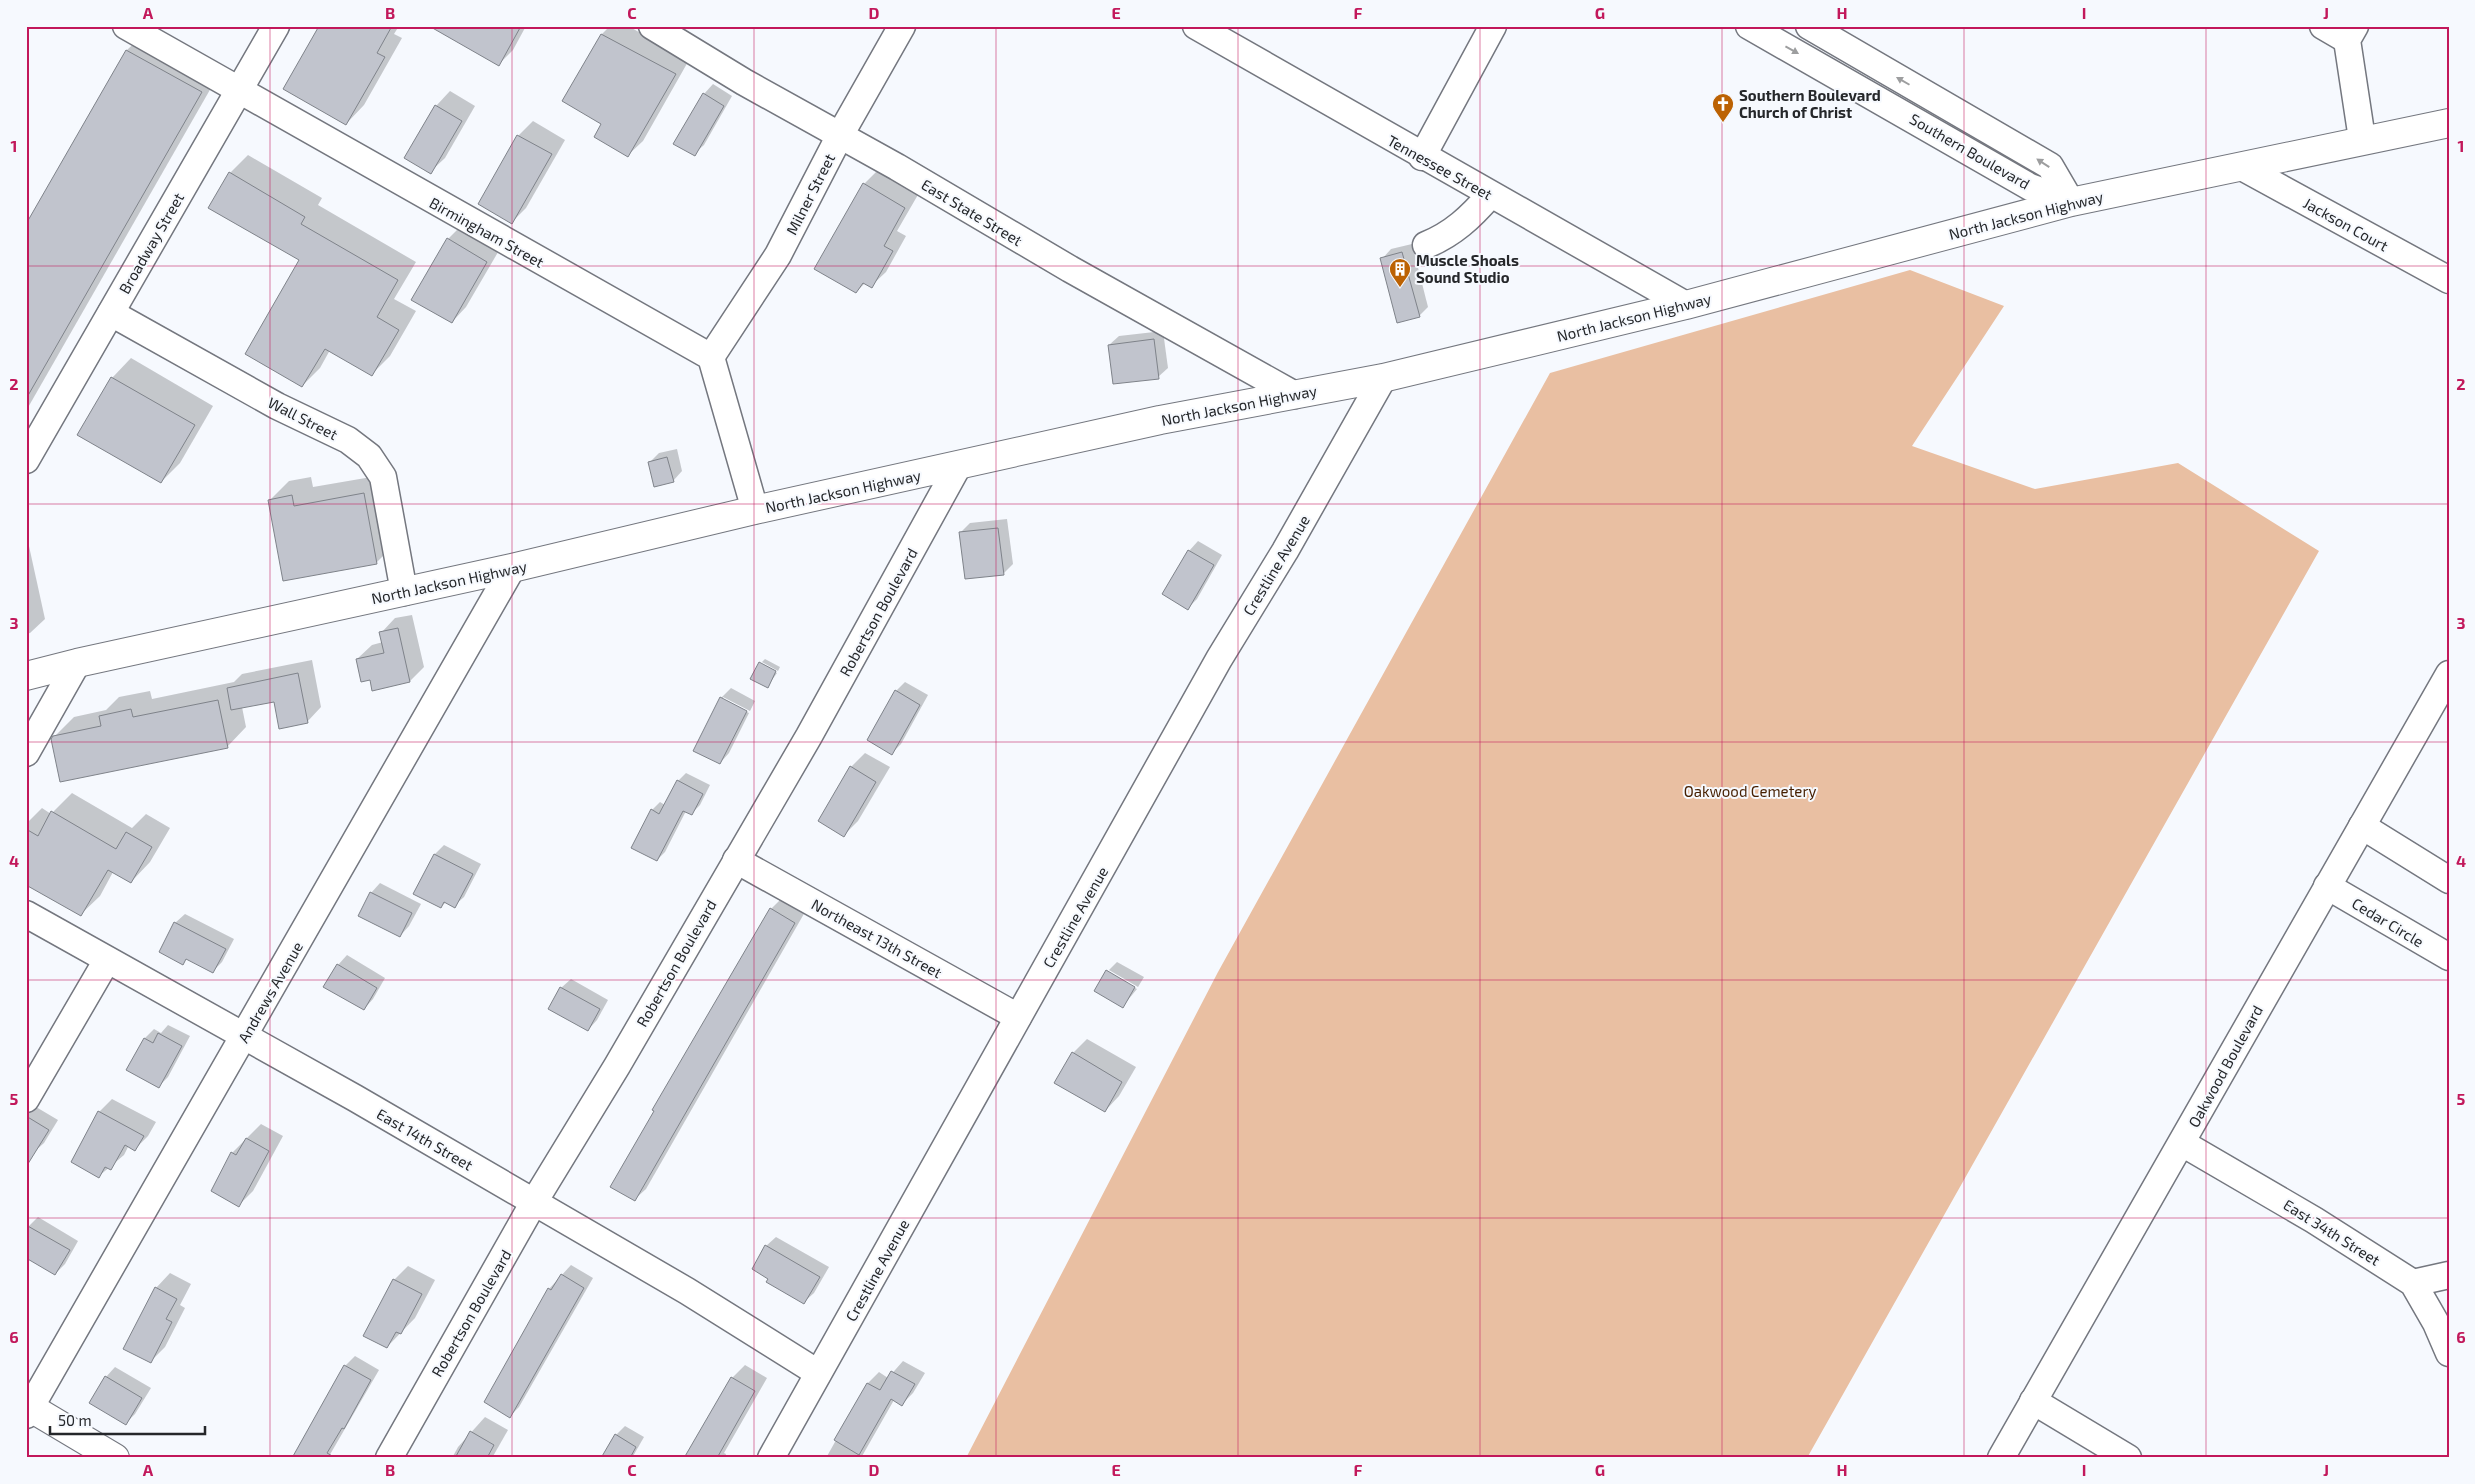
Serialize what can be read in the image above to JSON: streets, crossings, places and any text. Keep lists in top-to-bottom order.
{
  "streets": {
    "main road": ["North Jackson Highway"],
    "street": [
      "Southern Boulevard",
      "Tennessee Street",
      "Milner Street",
      "East State Street",
      "Jackson Court",
      "Birmingham Street",
      "Broadway Street",
      "Wall Street",
      "Crestline Avenue",
      "Robertson Boulevard",
      "Cedar Circle",
      "Northeast 13th Street",
      "Andrews Avenue",
      "Oakwood Boulevard",
      "East 14th Street",
      "East 34th Street"
    ]
  },
  "crossings": [
    ["Southern Boulevard", "North Jackson Highway"],
    ["Tennessee Street", "North Jackson Highway"],
    ["Milner Street", "East State Street"],
    ["Milner Street", "Birmingham Street"],
    ["East State Street", "North Jackson Highway"],
    ["North Jackson Highway", "Jackson Court"],
    ["North Jackson Highway", "Wall Street"],
    ["North Jackson Highway", "Crestline Avenue"],
    ["North Jackson Highway", "Robertson Boulevard"],
    ["North Jackson Highway", "Andrews Avenue"],
    ["Birmingham Street", "Broadway Street"],
    ["Broadway Street", "Wall Street"],
    ["Crestline Avenue", "Northeast 13th Street"],
    ["Crestline Avenue", "East 14th Street"],
    ["Robertson Boulevard", "Northeast 13th Street"],
    ["Robertson Boulevard", "East 14th Street"],
    ["Cedar Circle", "Oakwood Boulevard"],
    ["Andrews Avenue", "East 14th Street"],
    ["Oakwood Boulevard", "East 34th Street"]
  ],
  "parks": ["Oakwood Cemetery"],
  "places": {
    "church": ["Southern Boulevard Church of Christ"],
    "building": ["Muscle Shoals Sound Studio"]
  },
  "scale_bar": "50 m",
  "grid": {
    "columns": [
      "A",
      "B",
      "C",
      "D",
      "E",
      "F",
      "G",
      "H",
      "I",
      "J"
    ],
    "rows": [
      "1",
      "2",
      "3",
      "4",
      "5",
      "6"
    ]
  }
}
